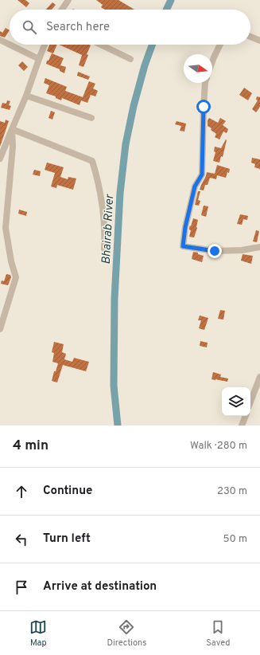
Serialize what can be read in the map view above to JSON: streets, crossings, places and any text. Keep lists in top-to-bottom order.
{
  "water": ["Bhairab River"],
  "north": "right",
  "page": {
    "search": "Search here",
    "heading": ["4 min", "Walk · 280 m"],
    "list": [
      ["Continue", "230 m"],
      ["Turn left", "50 m"],
      "Arrive at destination"
    ],
    "nav": ["Map", "Directions", "Saved"]
  }
}
